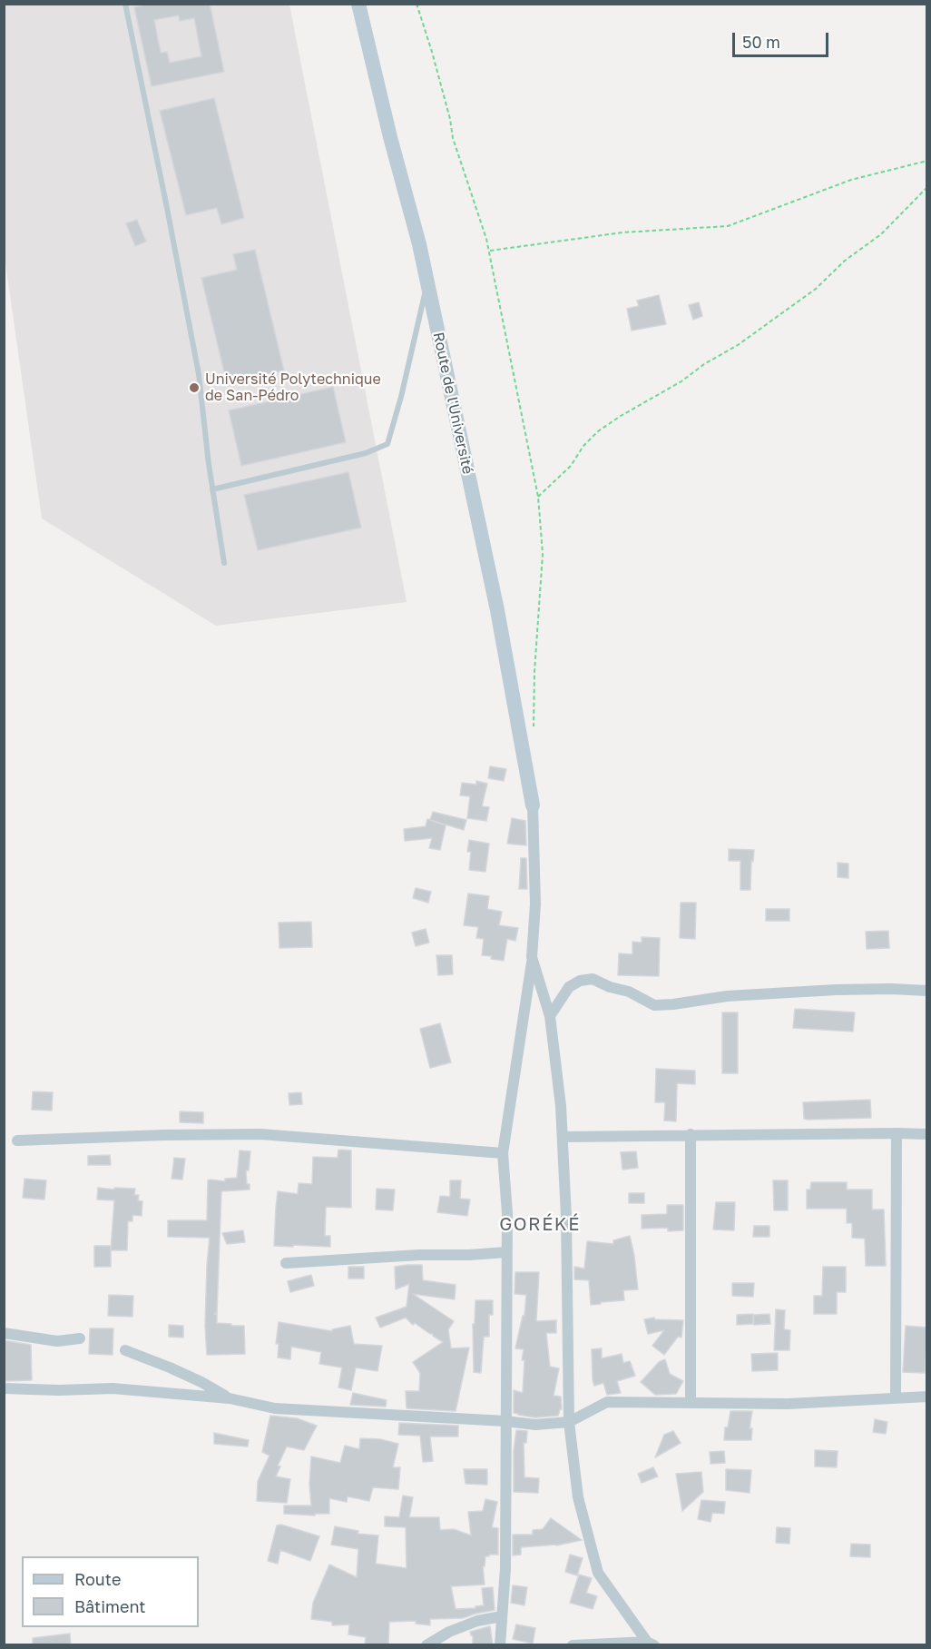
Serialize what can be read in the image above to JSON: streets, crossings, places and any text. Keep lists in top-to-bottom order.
{
  "streets": {
    "street": ["Route de l'Université"]
  },
  "districts": ["GORÉKÉ"],
  "places": ["Université Polytechnique de San-Pédro"],
  "legend": ["Route", "Bâtiment"],
  "scale_bar": "50 m"
}
